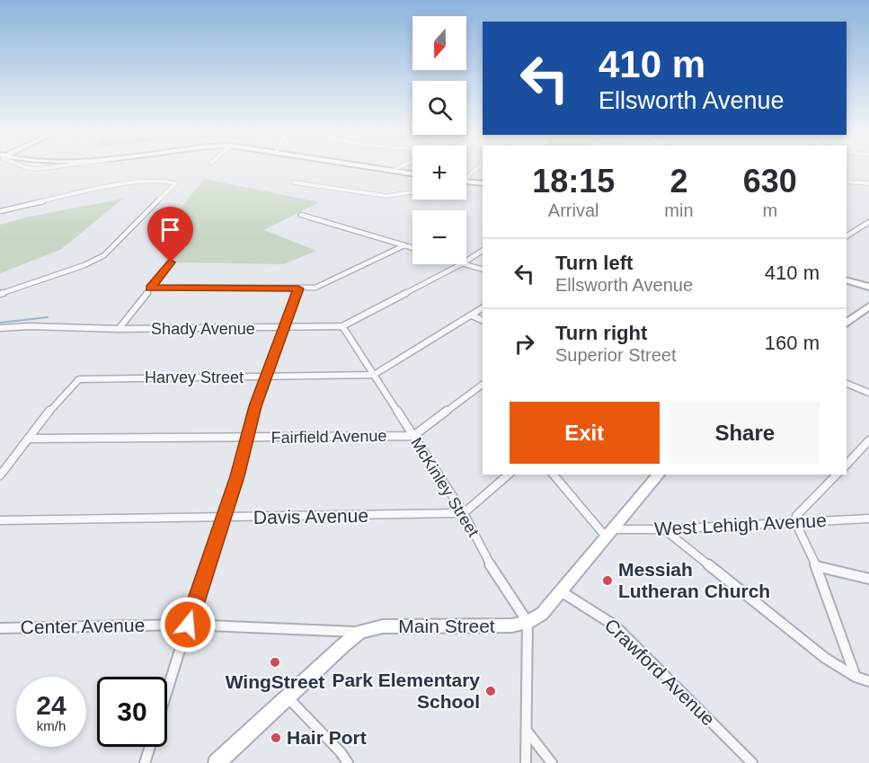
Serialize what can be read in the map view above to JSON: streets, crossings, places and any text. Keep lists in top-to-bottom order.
{
  "streets": {
    "street": [
      "Shady Avenue",
      "Harvey Street",
      "Fairfield Avenue",
      "McKinley Street",
      "Davis Avenue",
      "West Lehigh Avenue",
      "Center Avenue",
      "Main Street",
      "Crawford Avenue"
    ]
  },
  "crossings": [
    ["Shady Avenue", "McKinley Street"],
    ["Harvey Street", "Fairfield Avenue"],
    ["Harvey Street", "McKinley Street"],
    ["Fairfield Avenue", "McKinley Street"],
    ["McKinley Street", "Davis Avenue"],
    ["McKinley Street", "Main Street"],
    ["West Lehigh Avenue", "Main Street"],
    ["Center Avenue", "Main Street"],
    ["Main Street", "Crawford Avenue"]
  ],
  "places": [
    "Messiah Lutheran Church",
    "WingStreet",
    "Park Elementary School",
    "Hair Port"
  ],
  "north": "bottom",
  "page": {
    "map_buttons": ["+", "−"],
    "turn": ["410 m", "Ellsworth Avenue"],
    "eta": [
      "18:15",
      "Arrival",
      "2",
      "min",
      "630",
      "m"
    ],
    "list": [
      {
        "name": "Turn left",
        "note": "Ellsworth Avenue",
        "value": "410 m"
      },
      {
        "name": "Turn right",
        "note": "Superior Street",
        "value": "160 m"
      }
    ],
    "buttons": ["Exit", "Share"],
    "speed": "24 km/h",
    "limit": "30"
  }
}
